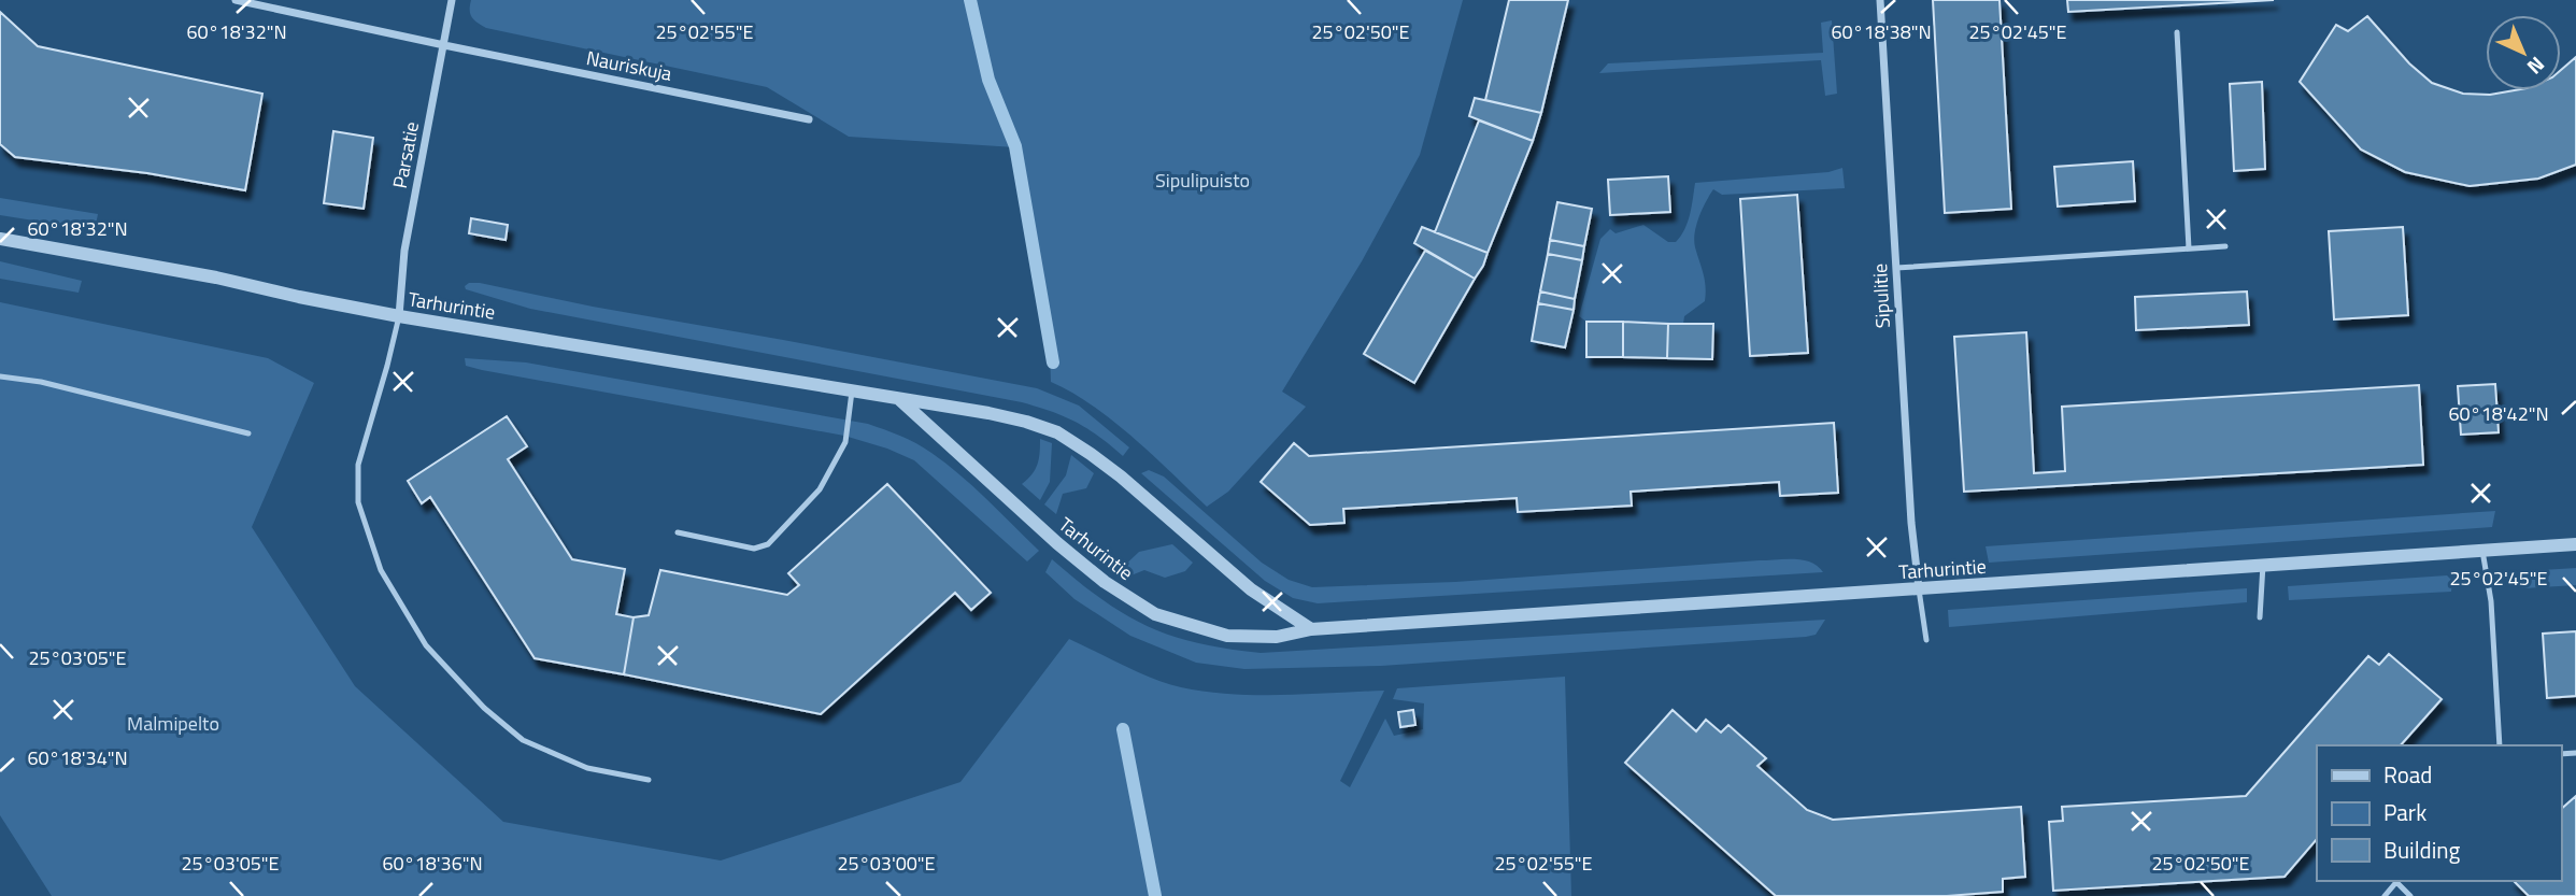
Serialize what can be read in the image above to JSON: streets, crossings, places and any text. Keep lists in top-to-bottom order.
{
  "streets": {
    "street": [
      "Nauriskuja",
      "Parsatie",
      "Sipulitie",
      "Tarhurintie"
    ]
  },
  "crossings": [
    ["Nauriskuja", "Parsatie"],
    ["Parsatie", "Tarhurintie"],
    ["Sipulitie", "Tarhurintie"]
  ],
  "parks": ["Sipulipuisto", "Malmipelto"],
  "legend": ["Road", "Park", "Building"],
  "north": "bottom right",
  "coordinates": [
    "60°18'32\"N",
    "60°18'38\"N",
    "25°02'55\"E",
    "25°02'50\"E",
    "25°02'45\"E",
    "60°18'42\"N",
    "25°03'05\"E",
    "60°18'34\"N",
    "25°03'00\"E",
    "60°18'36\"N"
  ]
}
